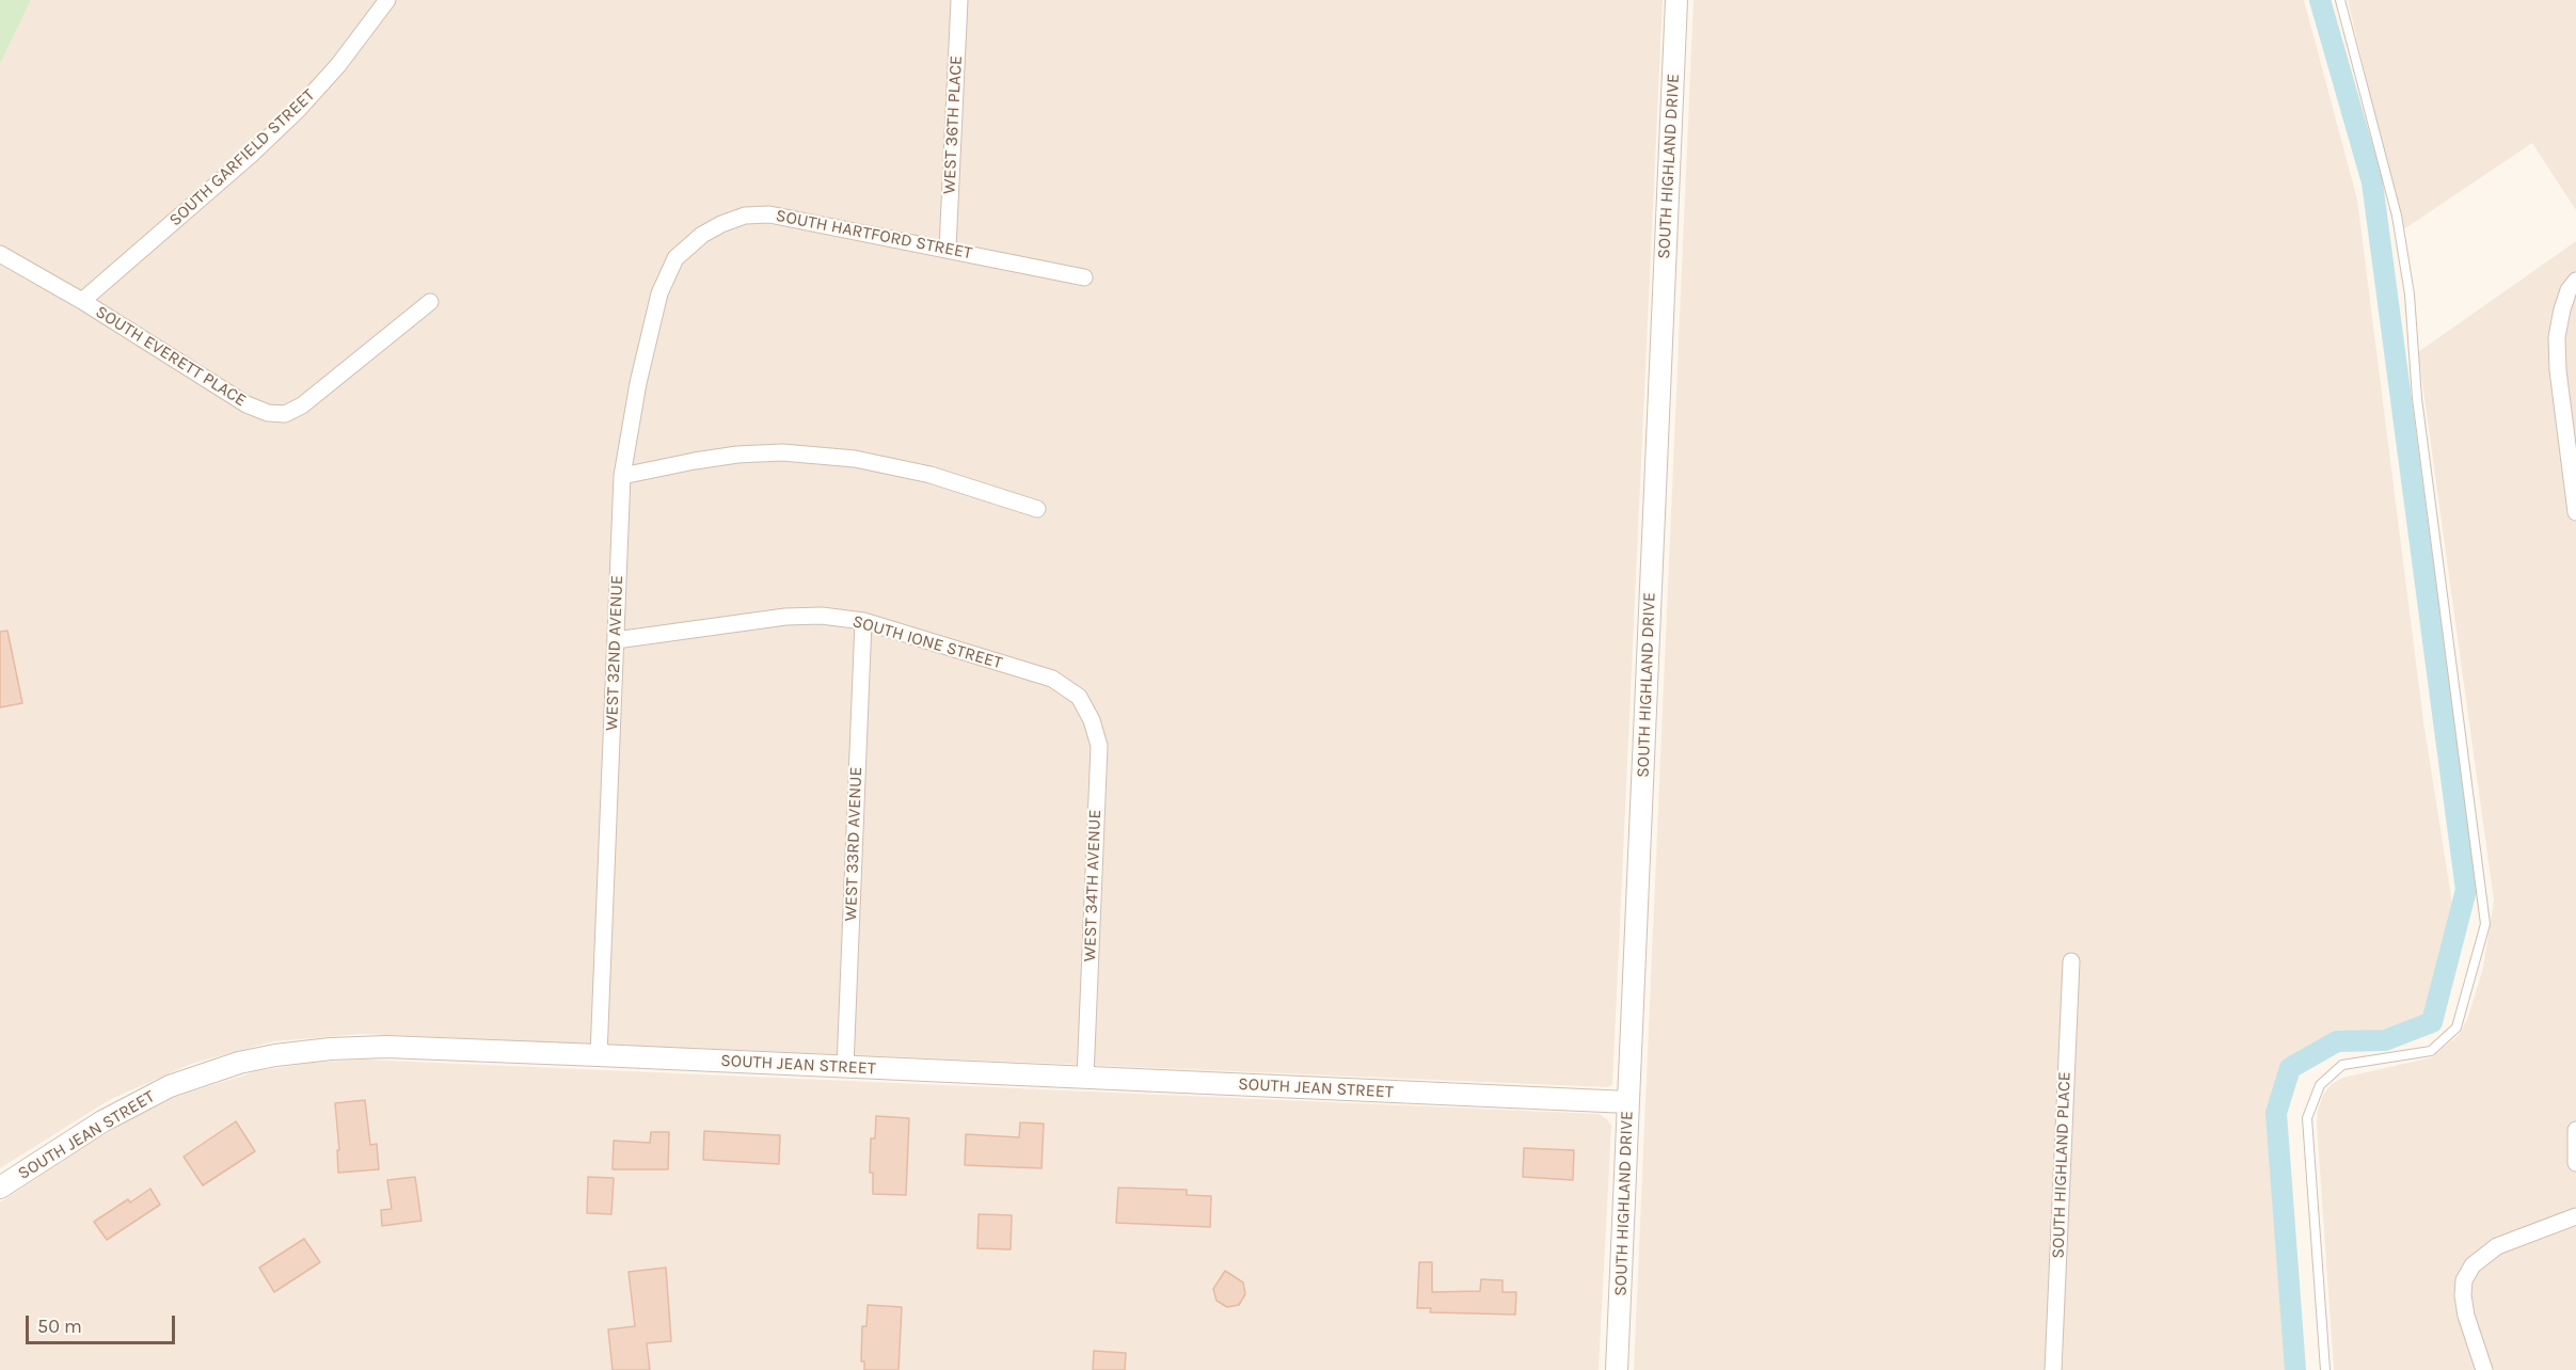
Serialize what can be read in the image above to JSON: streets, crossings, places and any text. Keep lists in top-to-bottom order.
{
  "streets": {
    "street": [
      "WEST 36TH PLACE",
      "SOUTH GARFIELD STREET",
      "SOUTH HIGHLAND DRIVE",
      "SOUTH HARTFORD STREET",
      "SOUTH EVERETT PLACE",
      "SOUTH IONE STREET",
      "WEST 32ND AVENUE",
      "WEST 33RD AVENUE",
      "WEST 34TH AVENUE",
      "SOUTH JEAN STREET",
      "SOUTH HIGHLAND PLACE"
    ]
  },
  "crossings": [
    ["WEST 36TH PLACE", "SOUTH HARTFORD STREET"],
    ["SOUTH GARFIELD STREET", "SOUTH EVERETT PLACE"],
    ["SOUTH HIGHLAND DRIVE", "SOUTH JEAN STREET"],
    ["SOUTH HARTFORD STREET", "WEST 32ND AVENUE"],
    ["SOUTH IONE STREET", "WEST 32ND AVENUE"],
    ["SOUTH IONE STREET", "WEST 33RD AVENUE"],
    ["SOUTH IONE STREET", "WEST 34TH AVENUE"],
    ["WEST 32ND AVENUE", "SOUTH JEAN STREET"],
    ["WEST 33RD AVENUE", "SOUTH JEAN STREET"],
    ["WEST 34TH AVENUE", "SOUTH JEAN STREET"]
  ],
  "scale_bar": "50 m"
}
